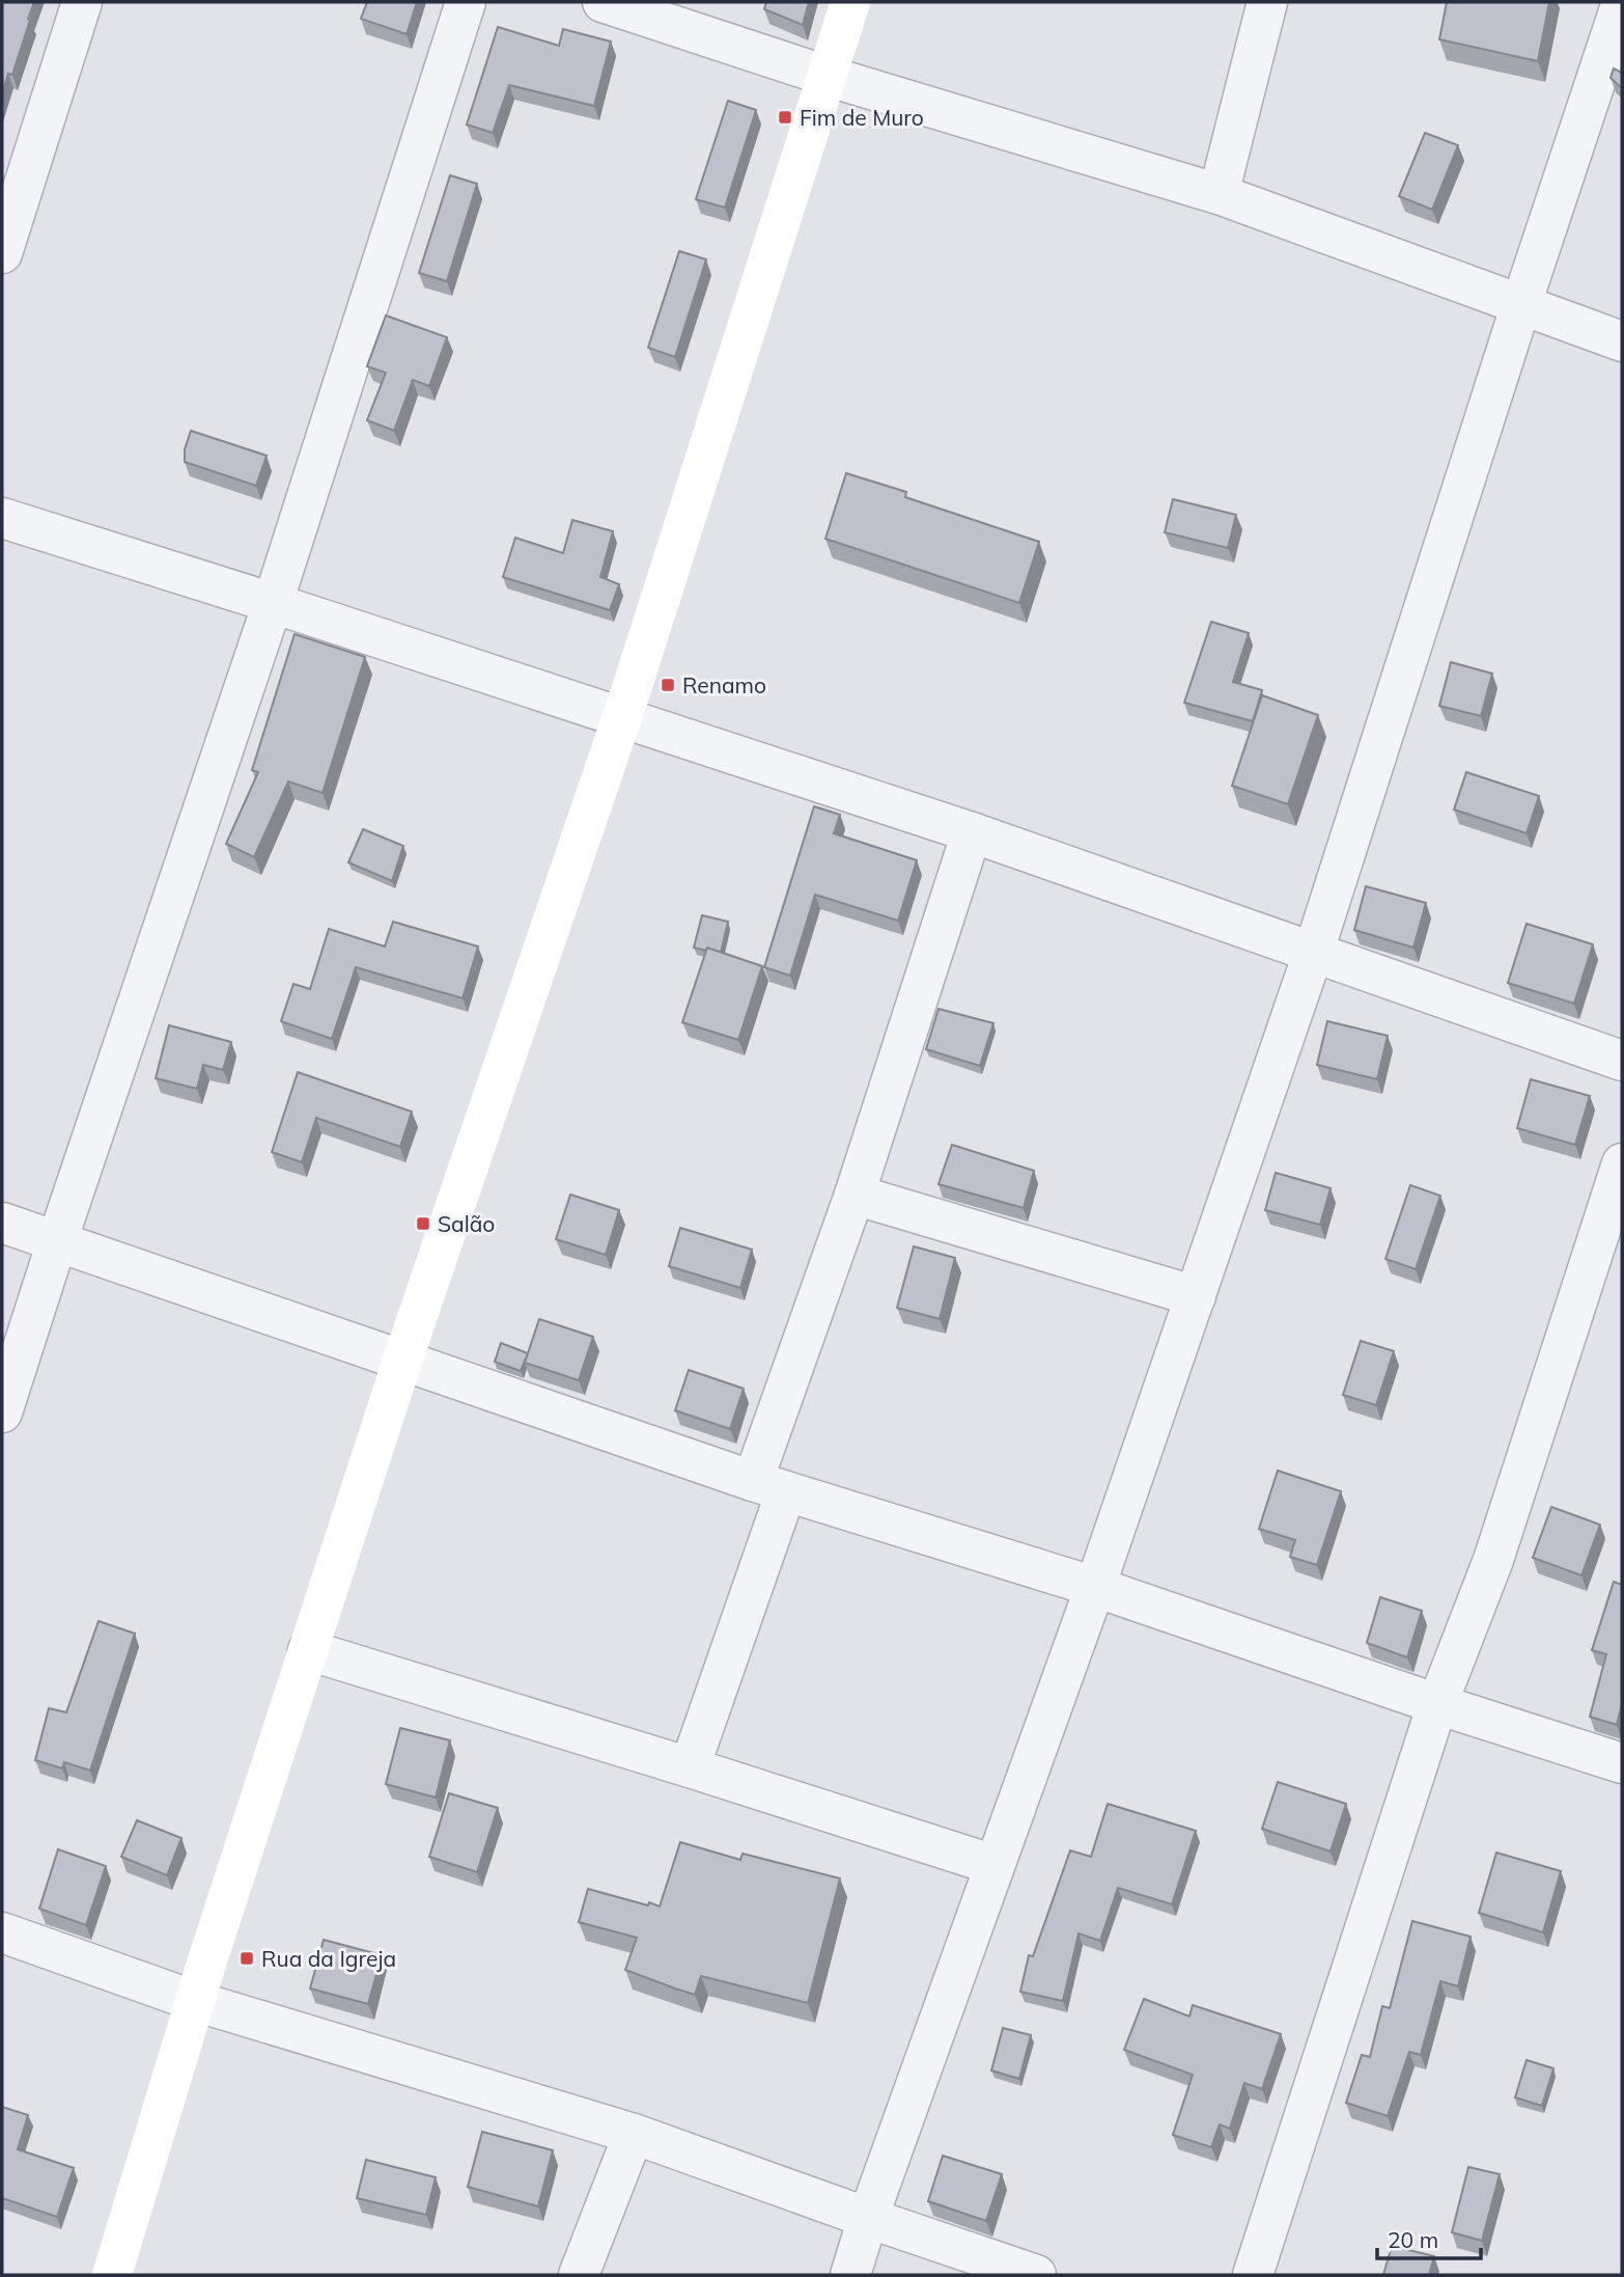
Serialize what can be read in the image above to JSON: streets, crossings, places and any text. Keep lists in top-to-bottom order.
{
  "places": {
    "transit": [
      "Fim de Muro",
      "Renamo",
      "Salão",
      "Rua da Igreja"
    ]
  },
  "scale_bar": "20 m"
}
